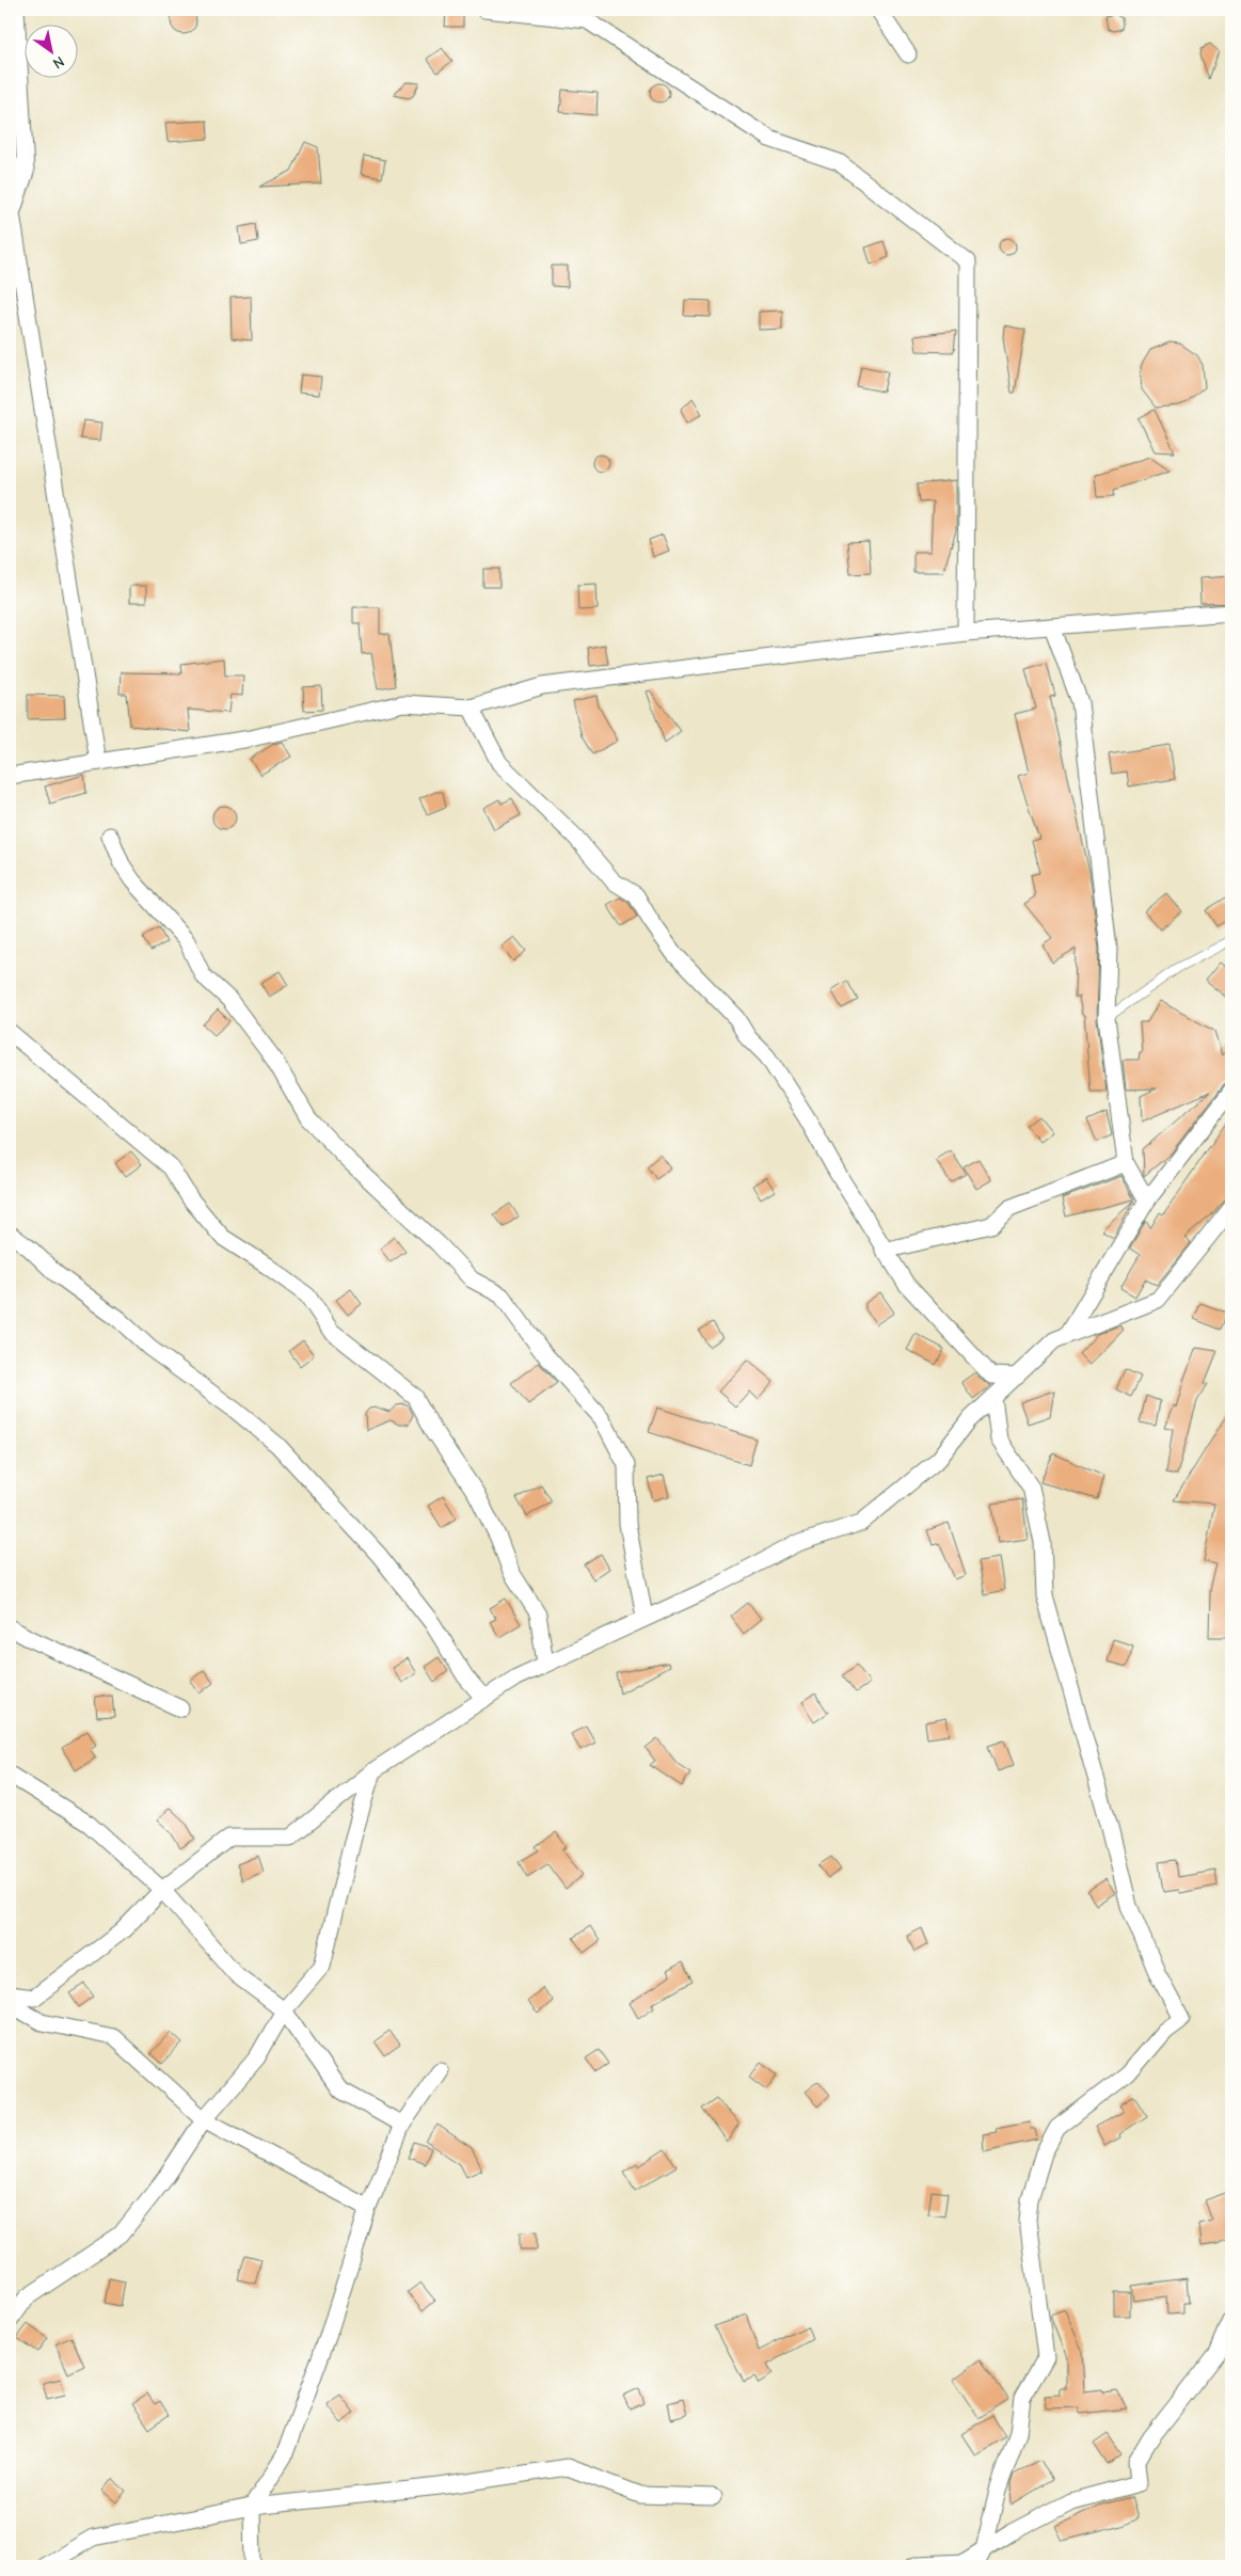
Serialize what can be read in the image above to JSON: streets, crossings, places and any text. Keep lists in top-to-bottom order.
{
  "north": "bottom right"
}
